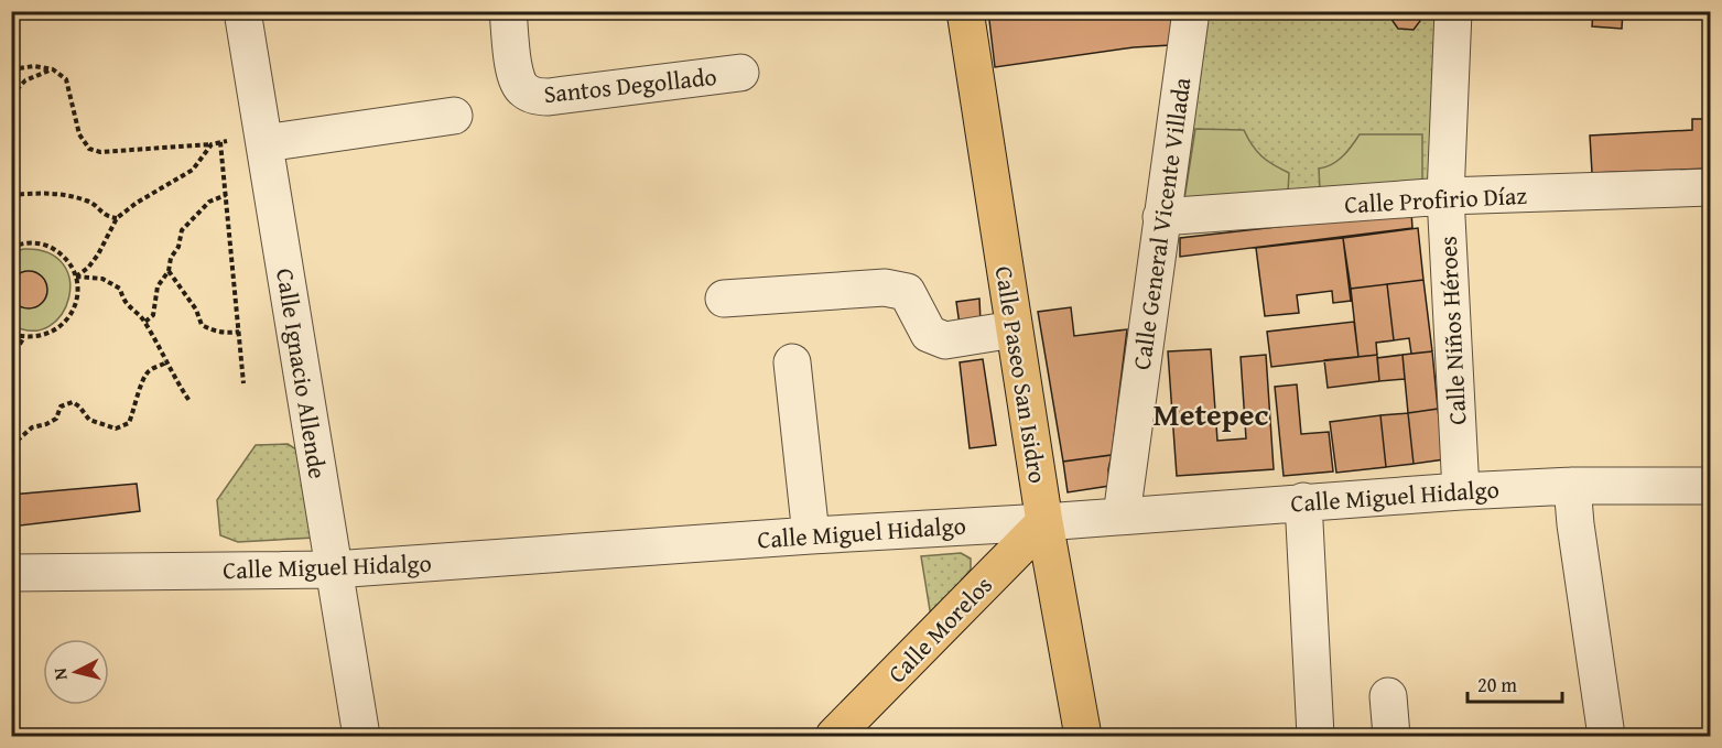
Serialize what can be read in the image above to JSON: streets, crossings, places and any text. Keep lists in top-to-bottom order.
{
  "streets": {
    "main road": ["Calle Paseo San Isidro", "Calle Morelos"],
    "street": [
      "Santos Degollado",
      "Calle Profirio Díaz",
      "Calle General Vicente Villada",
      "Calle Niños Héroes",
      "Calle Ignacio Allende",
      "Calle Miguel Hidalgo"
    ]
  },
  "crossings": [
    ["Calle Profirio Díaz", "Calle General Vicente Villada"],
    ["Calle Profirio Díaz", "Calle Niños Héroes"],
    ["Calle General Vicente Villada", "Calle Miguel Hidalgo"],
    ["Calle Niños Héroes", "Calle Miguel Hidalgo"],
    ["Calle Ignacio Allende", "Calle Miguel Hidalgo"],
    ["Calle Paseo San Isidro", "Calle Miguel Hidalgo"],
    ["Calle Paseo San Isidro", "Calle Morelos"],
    ["Calle Miguel Hidalgo", "Calle Morelos"]
  ],
  "districts": ["Metepec"],
  "scale_bar": "20 m",
  "north": "left"
}
